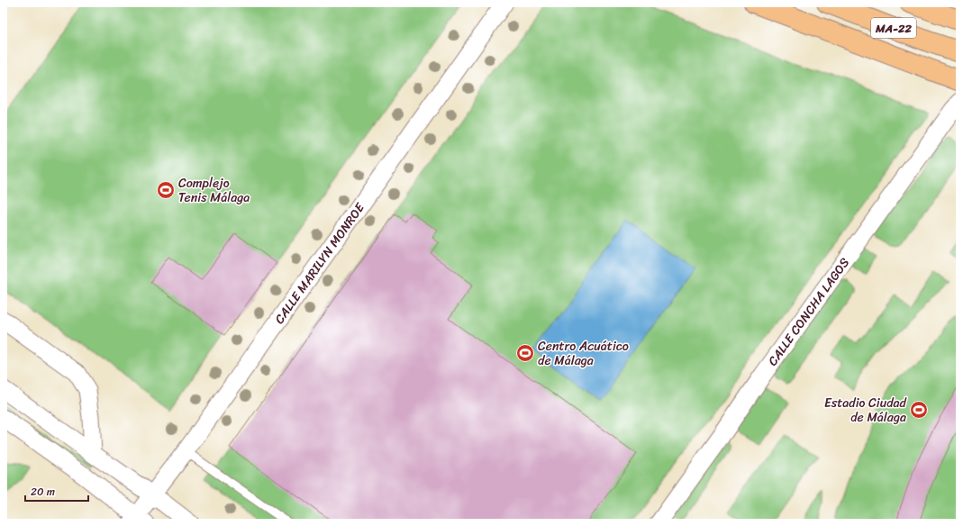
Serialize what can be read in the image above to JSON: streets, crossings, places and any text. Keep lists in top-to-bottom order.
{
  "streets": {
    "main road": ["MA-22"],
    "street": ["CALLE MARILYN MONROE", "CALLE CONCHA LAGOS"]
  },
  "places": {
    "sports": ["Complejo Tenis Málaga", "Centro Acuático de Málaga", "Estadio Ciudad de Málaga"]
  },
  "scale_bar": "20 m"
}
